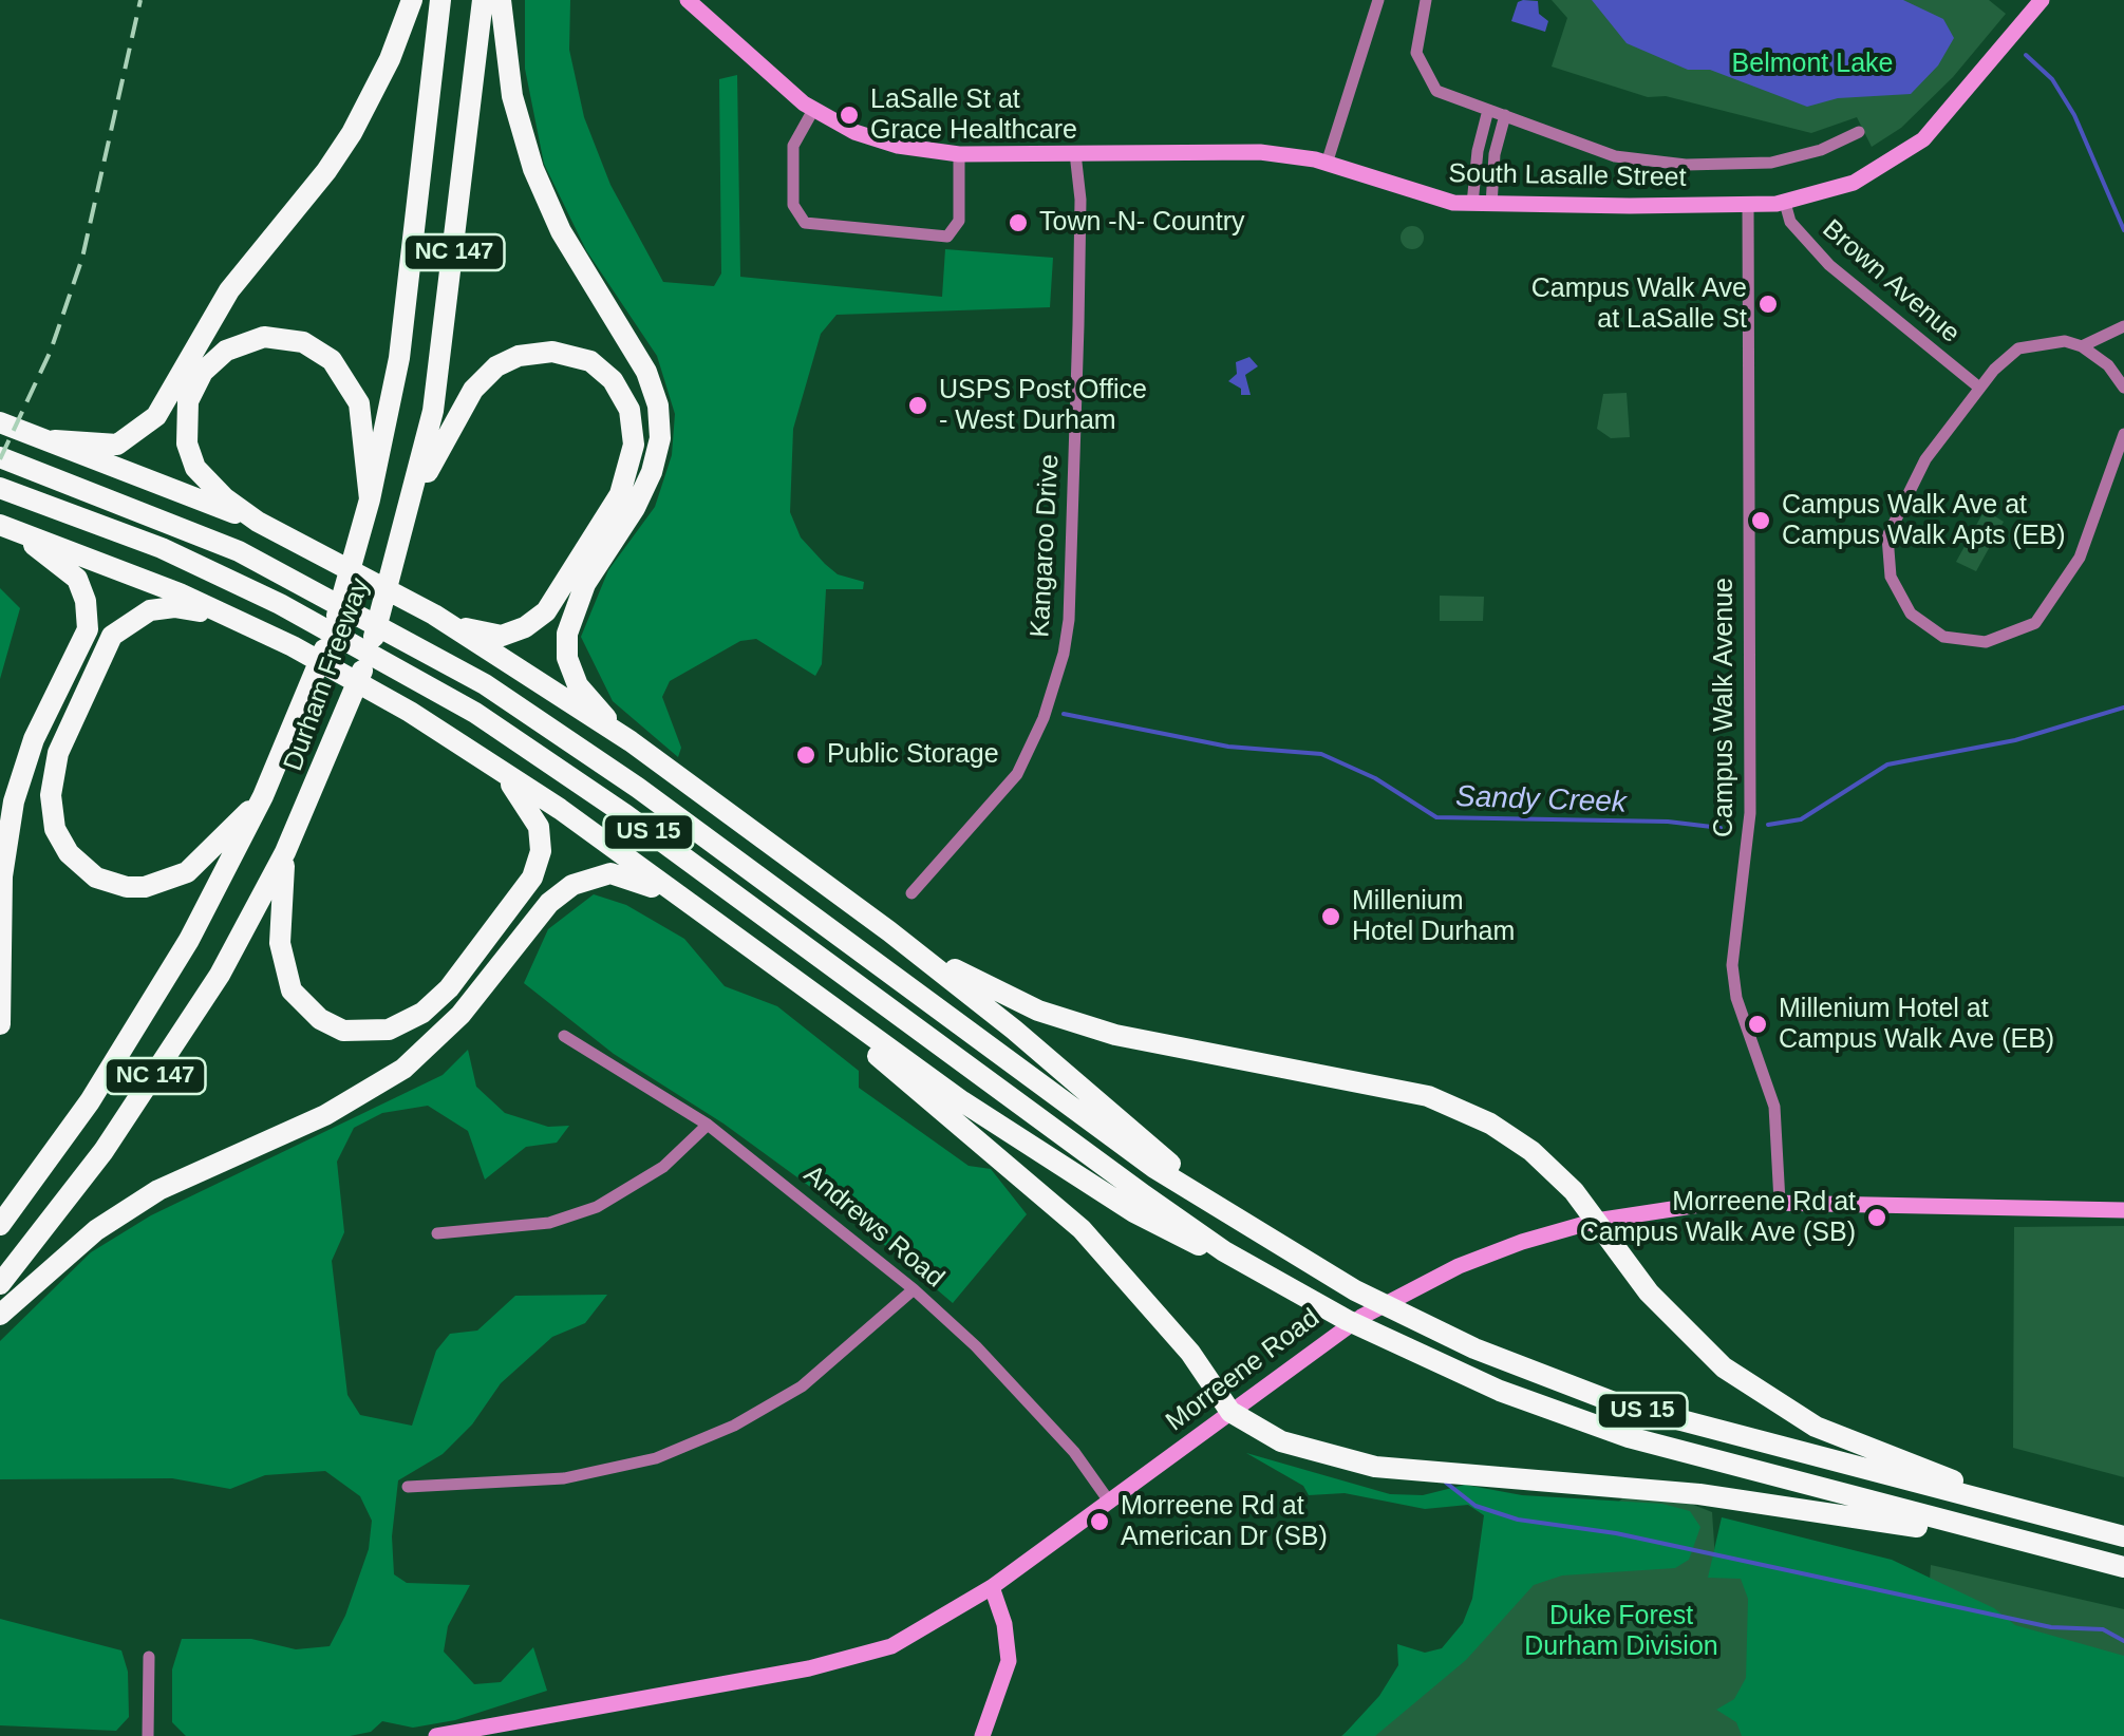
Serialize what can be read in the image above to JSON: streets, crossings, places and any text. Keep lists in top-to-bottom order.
{
  "streets": {
    "highway": ["NC 147", "Durham Freeway", "US 15"],
    "street": [
      "South Lasalle Street",
      "Brown Avenue",
      "Kangaroo Drive",
      "Campus Walk Avenue",
      "Andrews Road",
      "Morreene Road"
    ]
  },
  "crossings": [
    ["South Lasalle Street", "Brown Avenue"],
    ["South Lasalle Street", "Kangaroo Drive"],
    ["South Lasalle Street", "Campus Walk Avenue"],
    ["Campus Walk Avenue", "Morreene Road"],
    ["Andrews Road", "Morreene Road"]
  ],
  "water": ["Sandy Creek"],
  "parks": ["Belmont Lake", "Duke Forest Durham Division"],
  "places": [
    "LaSalle St at Grace Healthcare",
    "Town -N- Country",
    "Campus Walk Ave at LaSalle St",
    "USPS Post Office - West Durham",
    "Campus Walk Ave at Campus Walk Apts (EB)",
    "Public Storage",
    "Millenium Hotel Durham",
    "Millenium Hotel at Campus Walk Ave (EB)",
    "Morreene Rd at Campus Walk Ave (SB)",
    "Morreene Rd at American Dr (SB)"
  ]
}
